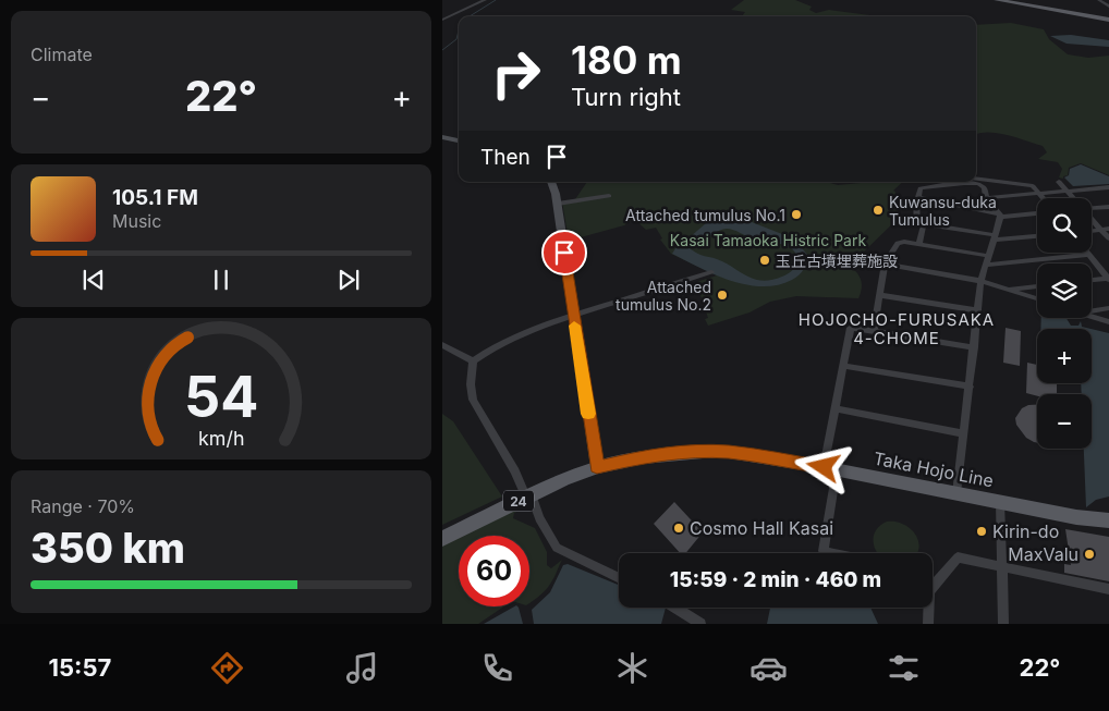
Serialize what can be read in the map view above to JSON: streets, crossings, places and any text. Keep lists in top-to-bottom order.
{
  "streets": {
    "main road": ["Taka Hojo Line", "24"]
  },
  "districts": ["HOJOCHO-FURUSAKA 4-CHOME"],
  "parks": ["Kasai Tamaoka Histric Park"],
  "places": [
    "Kuwansu-duka Tumulus",
    "Attached tumulus No.1",
    "玉丘古墳埋葬施設",
    "Attached tumulus No.2",
    "Cosmo Hall Kasai",
    "Kirin-do",
    "MaxValu"
  ],
  "page": {
    "tile": [
      "Climate",
      ["Range · 70%", "350 km"]
    ],
    "turn": ["180 m", "Turn right"],
    "heat": ["−", "22°", "+"],
    "then": "Then",
    "song": ["105.1 FM", "Music"],
    "map_buttons": ["+", "−"],
    "limit": "60",
    "trip": "15:59 · 2 min · 460 m",
    "tabs": ["15:57", "22°"],
    "gauge": ["54", "km/h"]
  }
}
